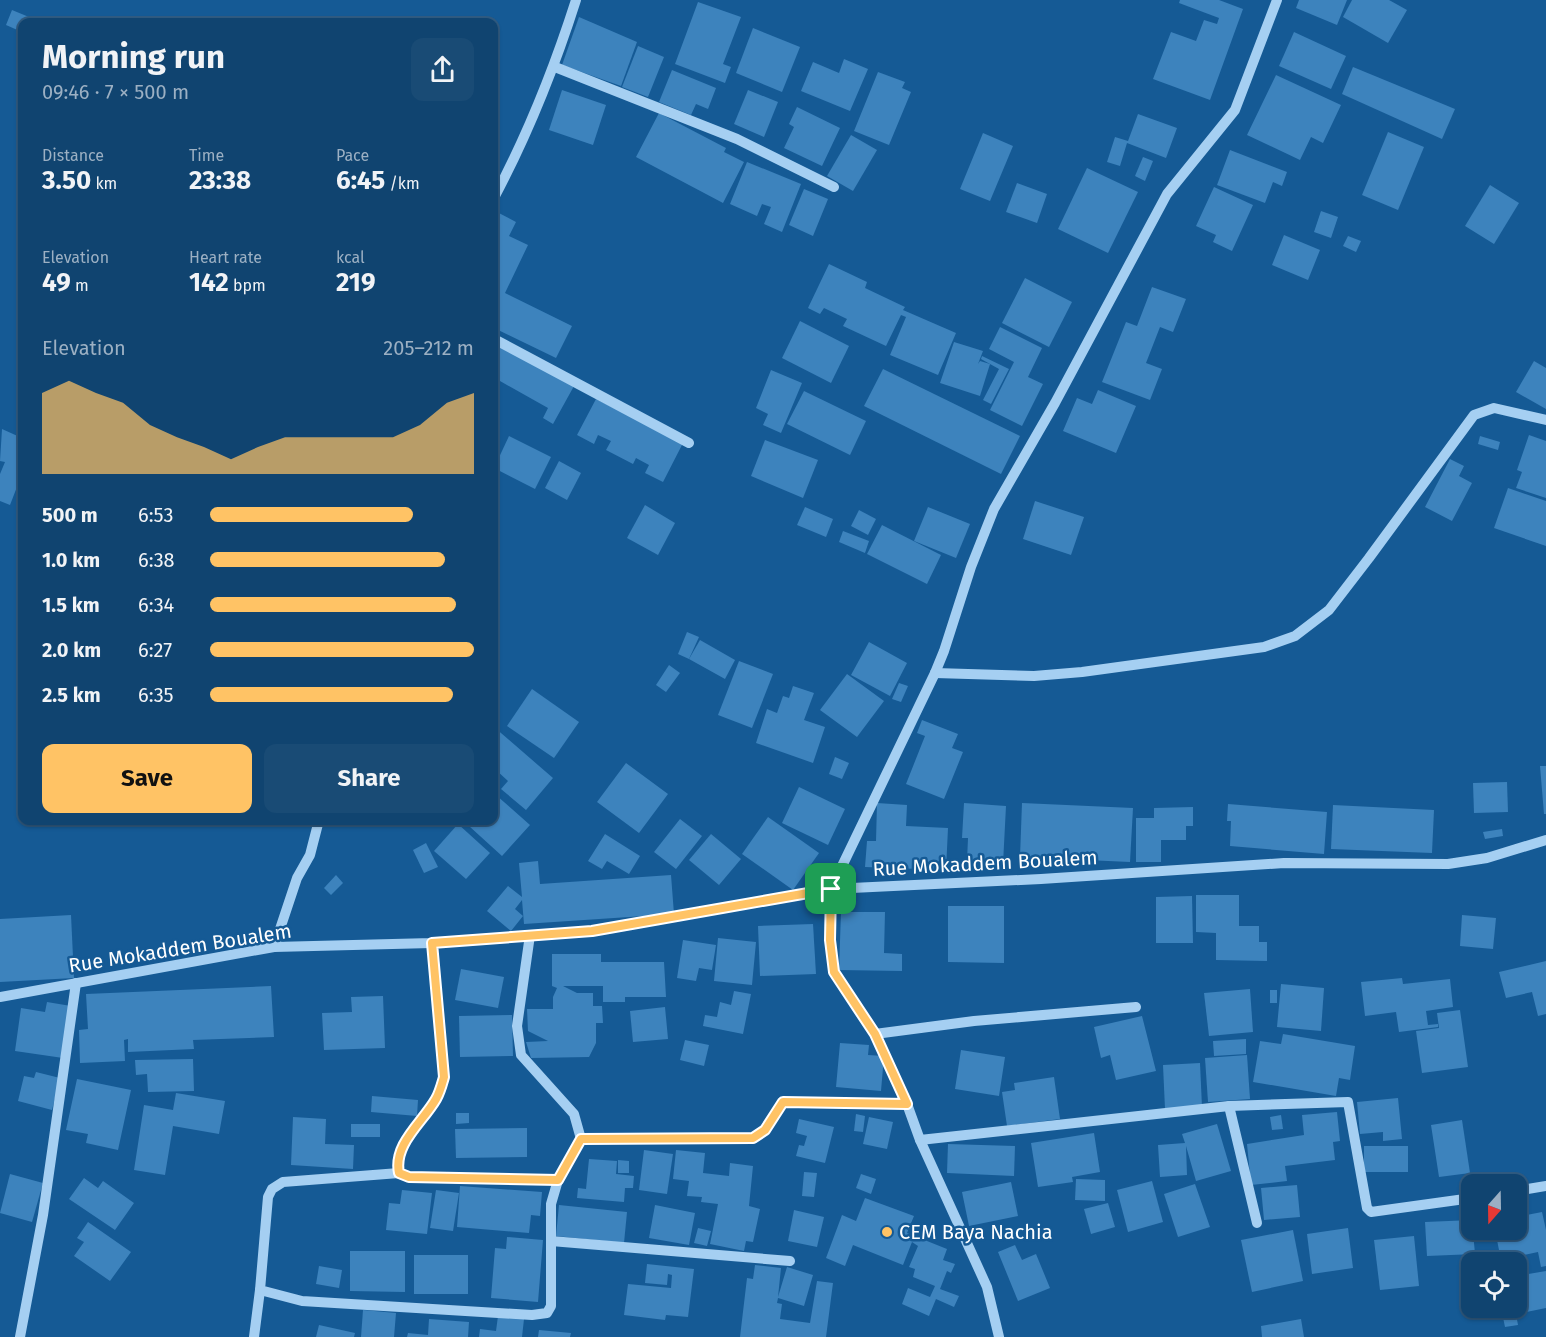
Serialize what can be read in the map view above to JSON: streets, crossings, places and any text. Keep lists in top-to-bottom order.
{
  "streets": {
    "street": ["Rue Mokaddem Boualem"]
  },
  "places": ["CEM Baya Nachia"],
  "north": "bottom",
  "page": {
    "heading": ["Morning run", "09:46 · 7 × 500 m"],
    "stats": [
      ["Distance", "3.50 km"],
      ["Time", "23:38"],
      ["Pace", "6:45 /km"],
      ["Elevation", "49 m"],
      ["Heart rate", "142 bpm"],
      ["kcal", "219"]
    ],
    "chart": ["Elevation", "205–212 m"],
    "list": [
      {
        "name": "500 m",
        "note": "6:53"
      },
      {
        "name": "1.0 km",
        "note": "6:38"
      },
      {
        "name": "1.5 km",
        "note": "6:34"
      },
      {
        "name": "2.0 km",
        "note": "6:27"
      },
      {
        "name": "2.5 km",
        "note": "6:35"
      }
    ],
    "buttons": ["Save", "Share"]
  }
}
